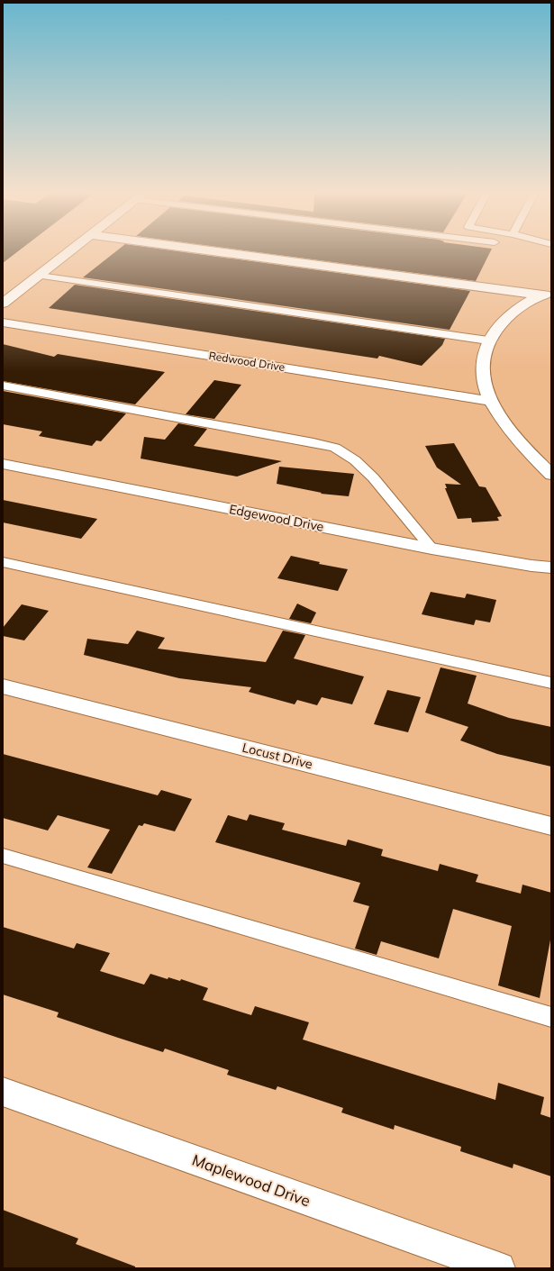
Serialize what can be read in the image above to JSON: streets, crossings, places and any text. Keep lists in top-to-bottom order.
{
  "streets": {
    "street": [
      "Redwood Drive",
      "Edgewood Drive",
      "Locust Drive",
      "Maplewood Drive"
    ]
  }
}
